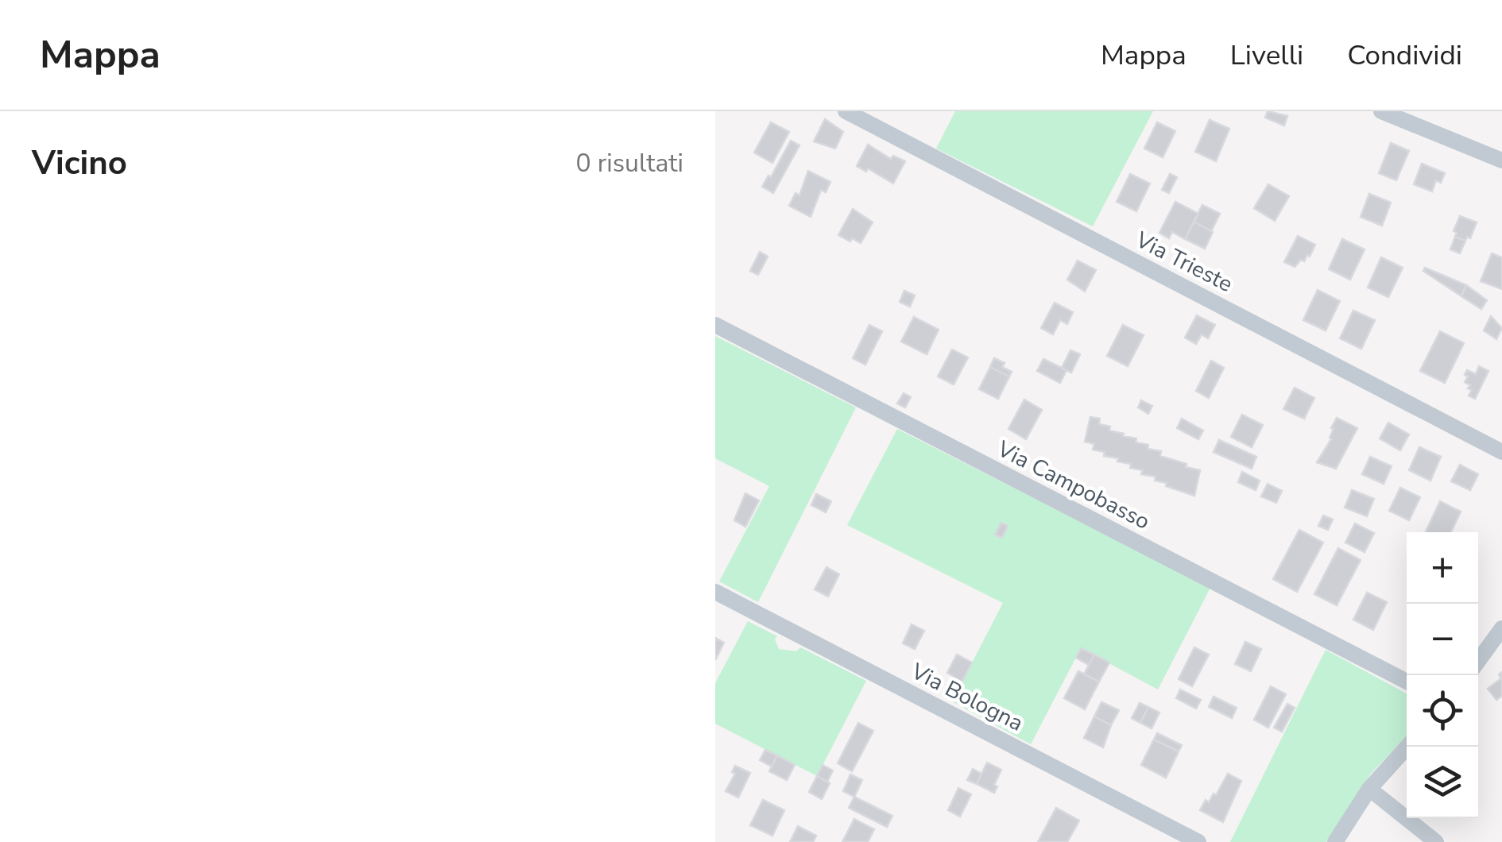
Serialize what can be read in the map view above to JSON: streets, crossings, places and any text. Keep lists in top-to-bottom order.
{
  "streets": {
    "street": ["Via Trieste", "Via Campobasso", "Via Bologna"]
  },
  "page": {
    "header": "Mappa",
    "nav": ["Mappa", "Livelli", "Condividi"],
    "heading": ["Vicino", "0 risultati"],
    "map_buttons": ["+", "−"]
  }
}
